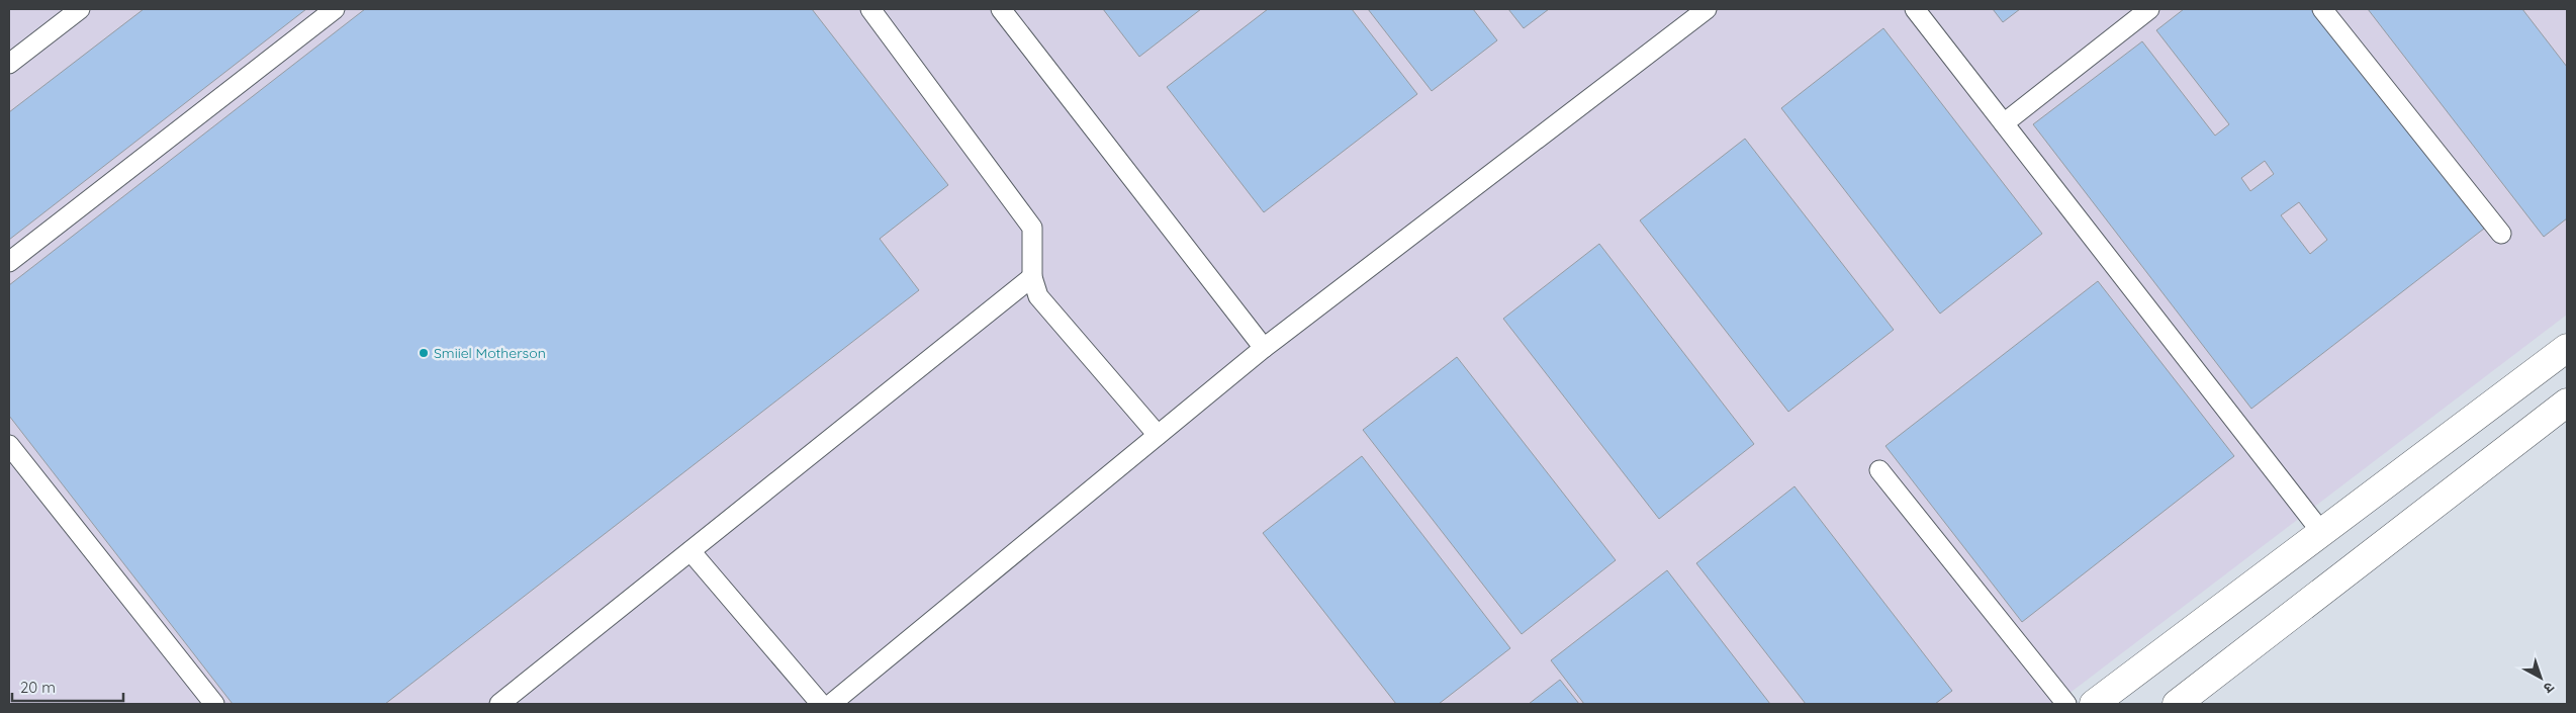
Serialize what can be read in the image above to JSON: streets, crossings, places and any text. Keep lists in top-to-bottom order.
{
  "places": ["Smiiel Motherson"],
  "scale_bar": "20 m",
  "north": "bottom right"
}
